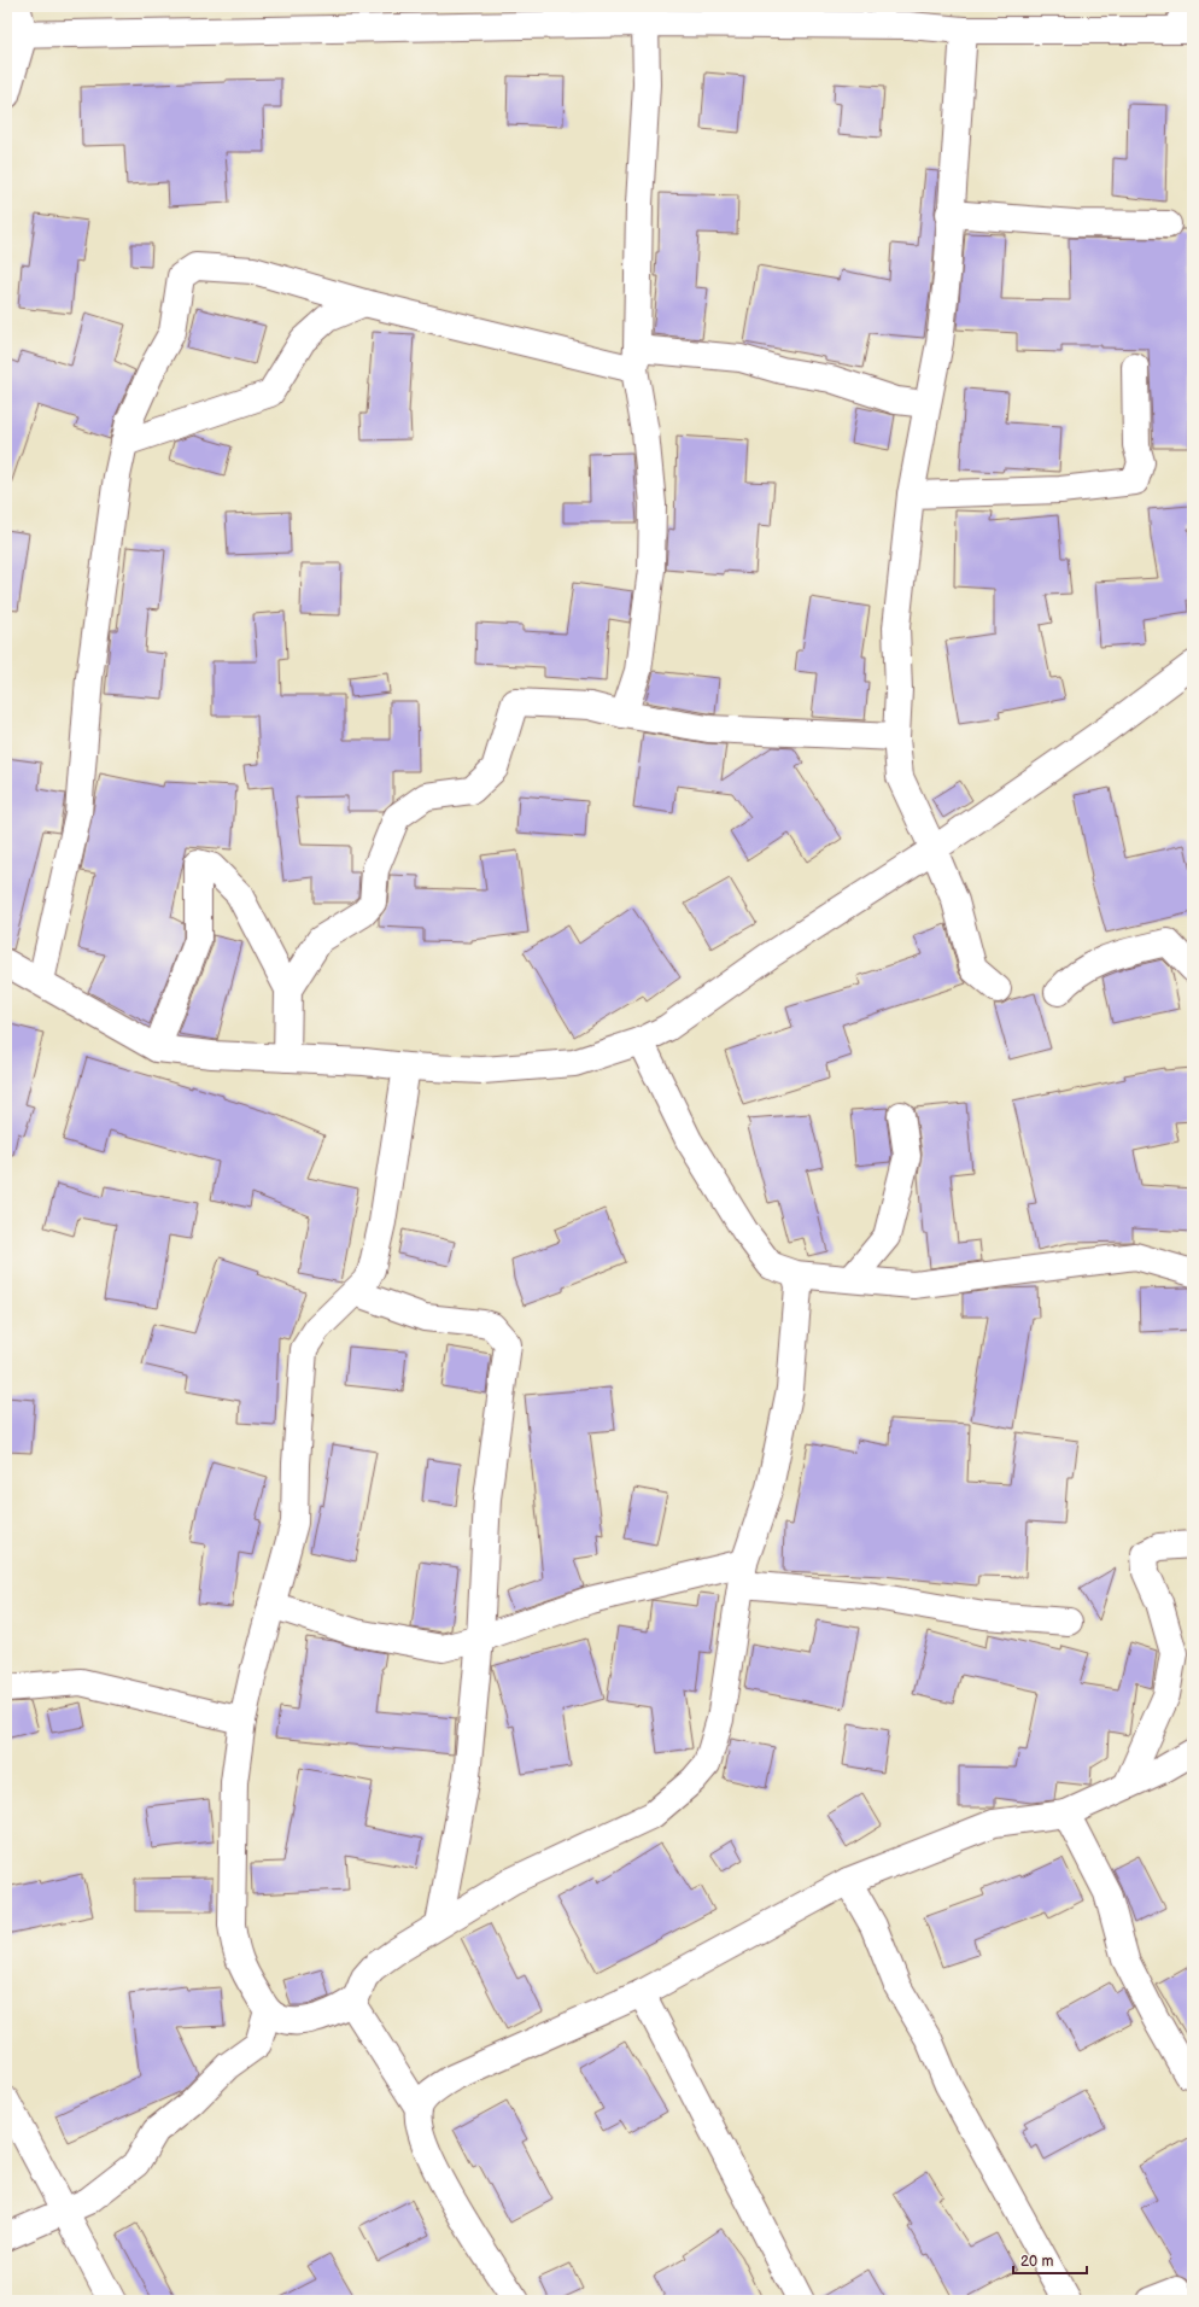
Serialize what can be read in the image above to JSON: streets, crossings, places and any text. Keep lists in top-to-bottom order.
{
  "scale_bar": "20 m"
}
